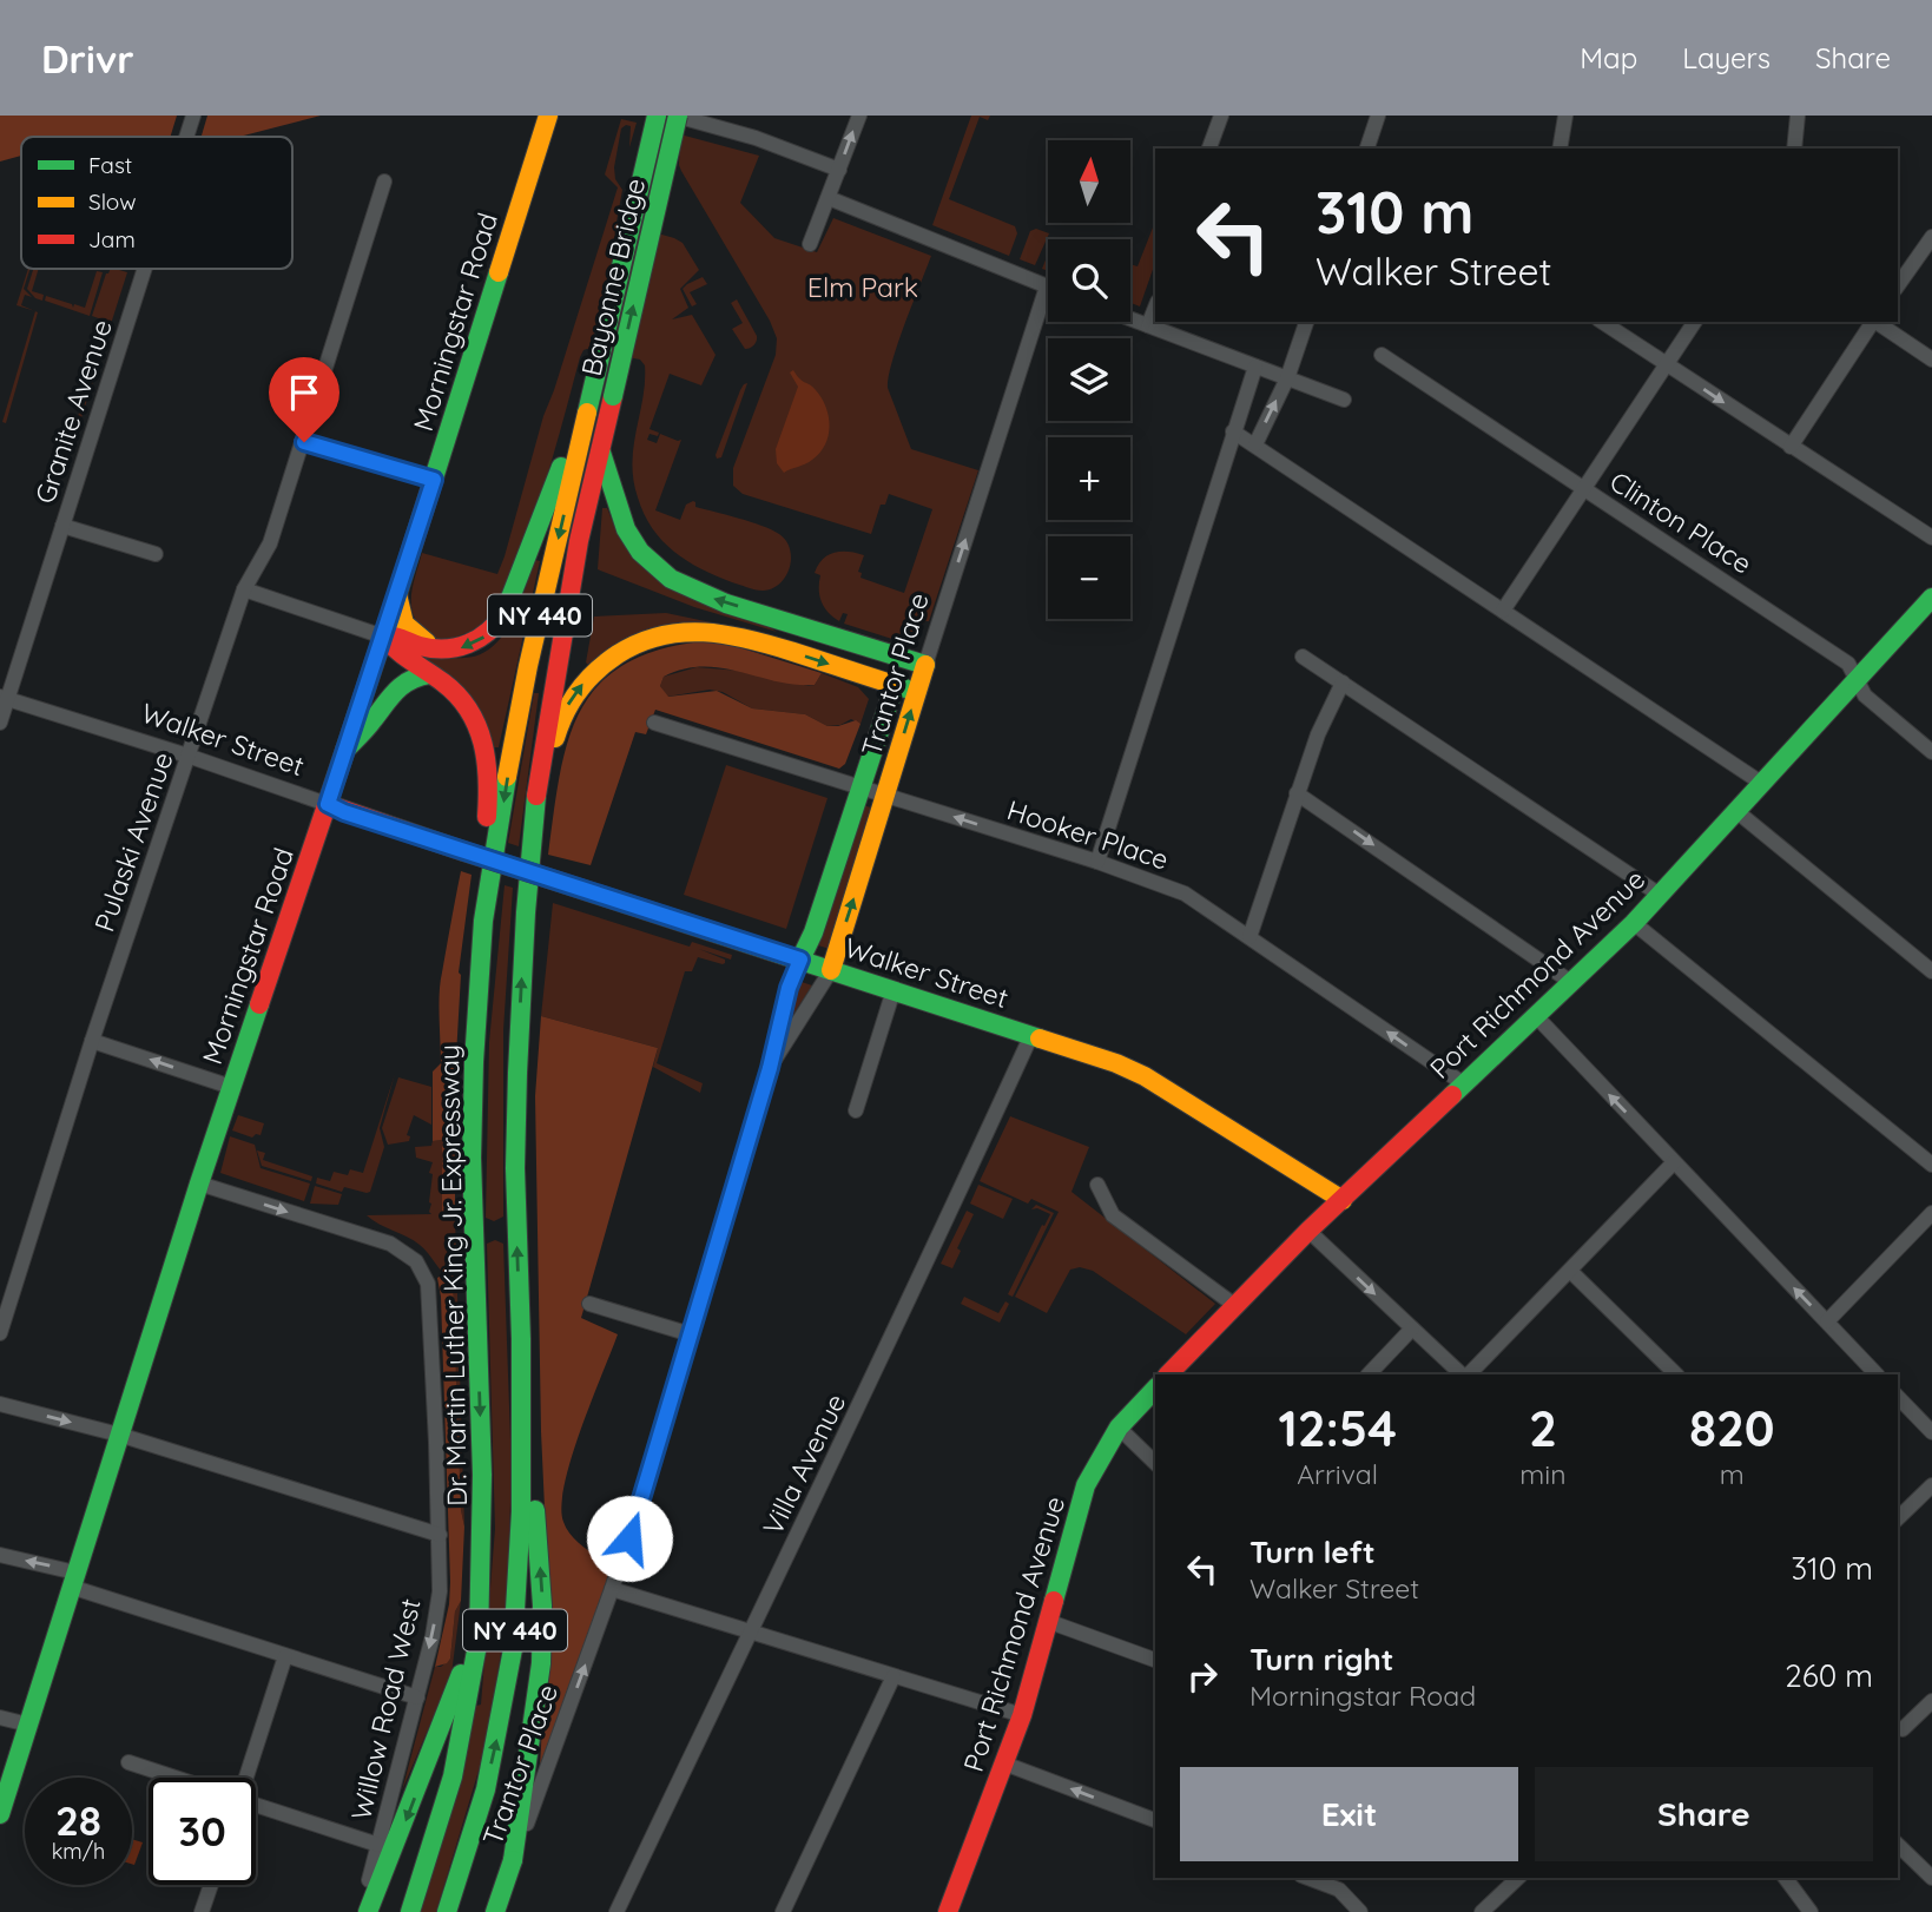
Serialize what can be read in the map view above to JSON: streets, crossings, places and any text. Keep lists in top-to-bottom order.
{
  "streets": {
    "main road": [
      "Bayonne Bridge",
      "Morningstar Road",
      "NY 440",
      "Trantor Place",
      "Walker Street",
      "Port Richmond Avenue",
      "Dr. Martin Luther King Jr. Expressway"
    ],
    "street": [
      "Granite Avenue",
      "Clinton Place",
      "Hooker Place",
      "Pulaski Avenue",
      "Villa Avenue",
      "Willow Road West"
    ]
  },
  "crossings": [
    ["Bayonne Bridge", "NY 440"],
    ["Bayonne Bridge", "Dr. Martin Luther King Jr. Expressway"],
    ["Morningstar Road", "Walker Street"],
    ["Morningstar Road", "Willow Road West"],
    ["Granite Avenue", "Walker Street"],
    ["Clinton Place", "Port Richmond Avenue"],
    ["Trantor Place", "Walker Street"],
    ["Trantor Place", "Hooker Place"],
    ["Walker Street", "Pulaski Avenue"],
    ["Walker Street", "Port Richmond Avenue"],
    ["Walker Street", "Villa Avenue"],
    ["Hooker Place", "Port Richmond Avenue"]
  ],
  "one_way": ["Trantor Place", "Hooker Place", "Willow Road West"],
  "parks": ["Elm Park"],
  "legend": ["Fast", "Slow", "Jam"],
  "north": "top",
  "page": {
    "header": "Drivr",
    "nav": ["Map", "Layers", "Share"],
    "map_buttons": ["+", "−"],
    "turn": ["310 m", "Walker Street"],
    "eta": [
      "12:54",
      "Arrival",
      "2",
      "min",
      "820",
      "m"
    ],
    "list": [
      {
        "name": "Turn left",
        "note": "Walker Street",
        "value": "310 m"
      },
      {
        "name": "Turn right",
        "note": "Morningstar Road",
        "value": "260 m"
      }
    ],
    "buttons": ["Exit", "Share"],
    "speed": "28 km/h",
    "limit": "30"
  }
}
